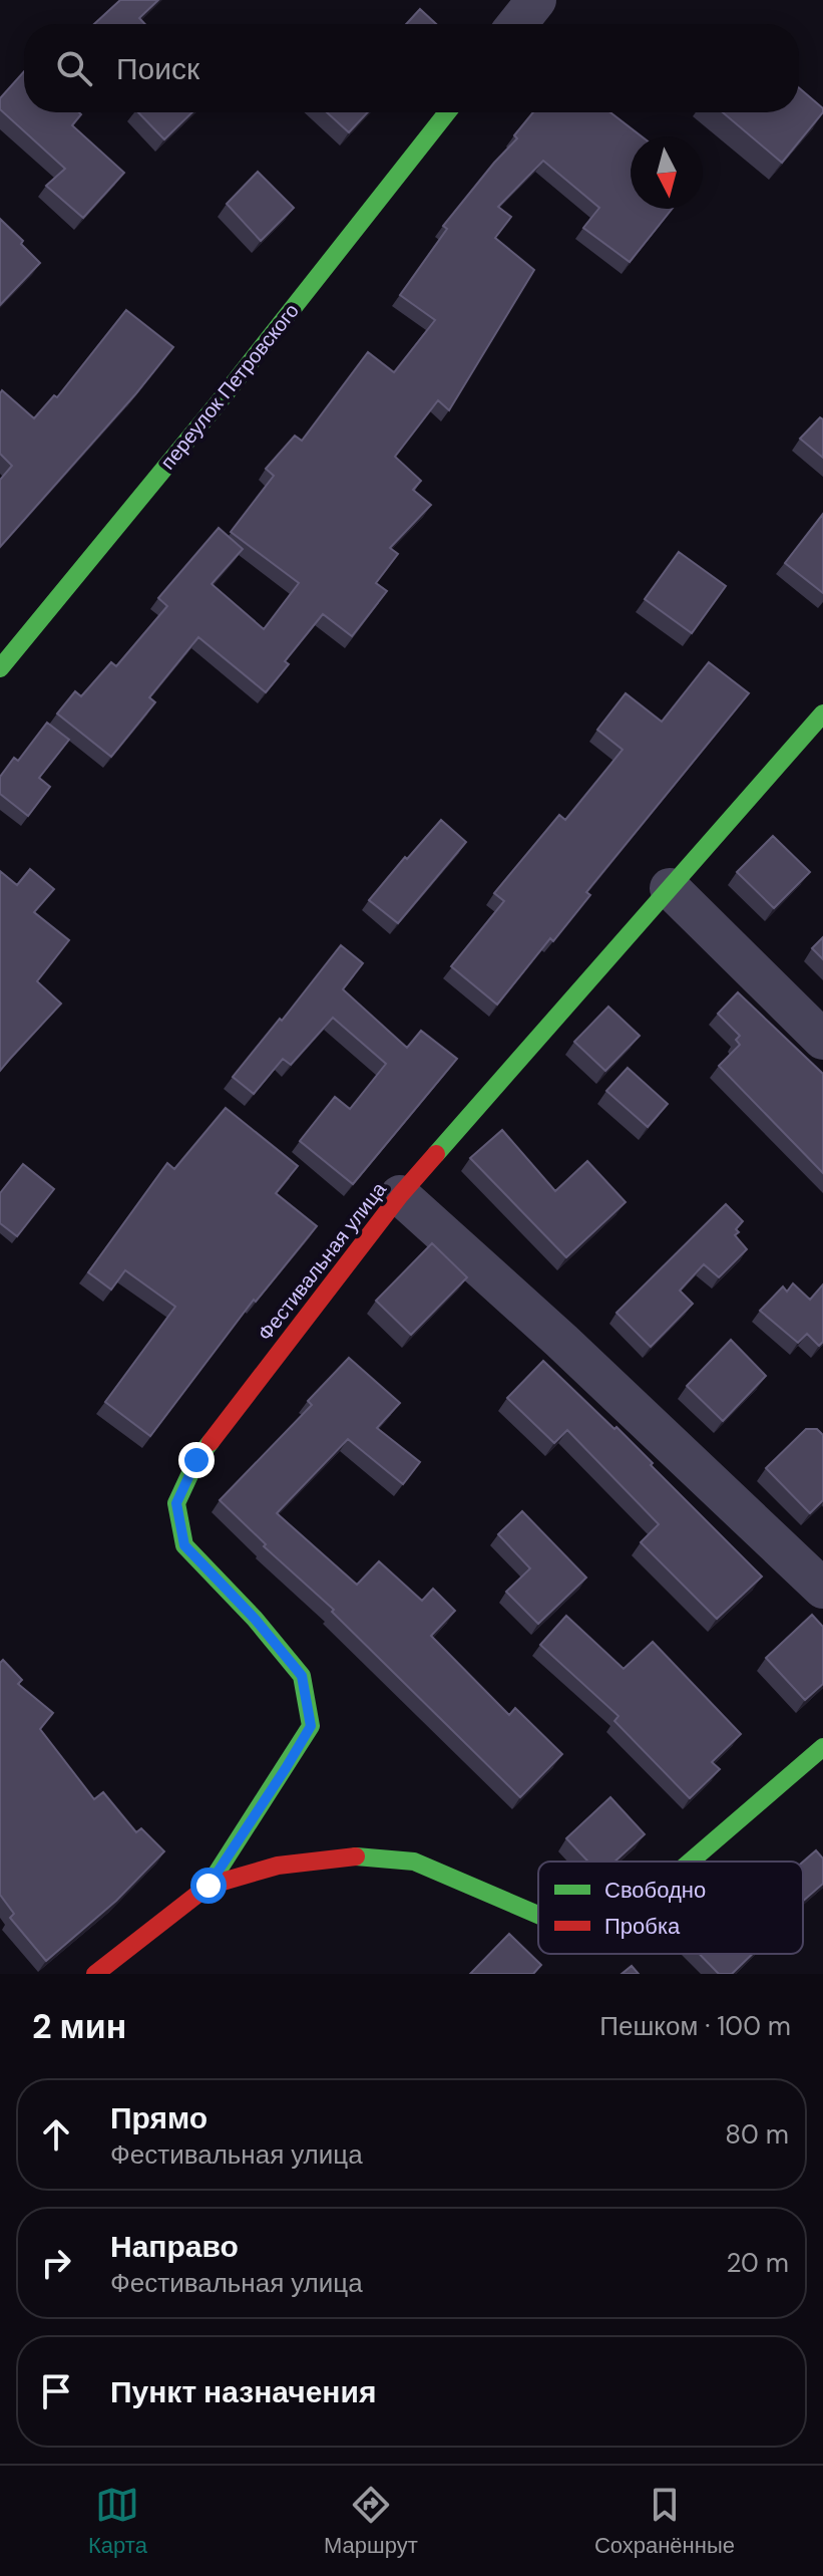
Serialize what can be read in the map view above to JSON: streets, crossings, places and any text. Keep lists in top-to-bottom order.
{
  "streets": {
    "street": ["переулок Петровского", "Фестивальная улица"]
  },
  "legend": ["Свободно", "Пробка"],
  "north": "bottom",
  "page": {
    "search": "Поиск",
    "heading": ["2 мин", "Пешком · 100 m"],
    "list": [
      ["Прямо", "Фестивальная улица", "80 m"],
      ["Направо", "Фестивальная улица", "20 m"],
      "Пункт назначения"
    ],
    "nav": ["Карта", "Маршрут", "Сохранённые"]
  }
}
